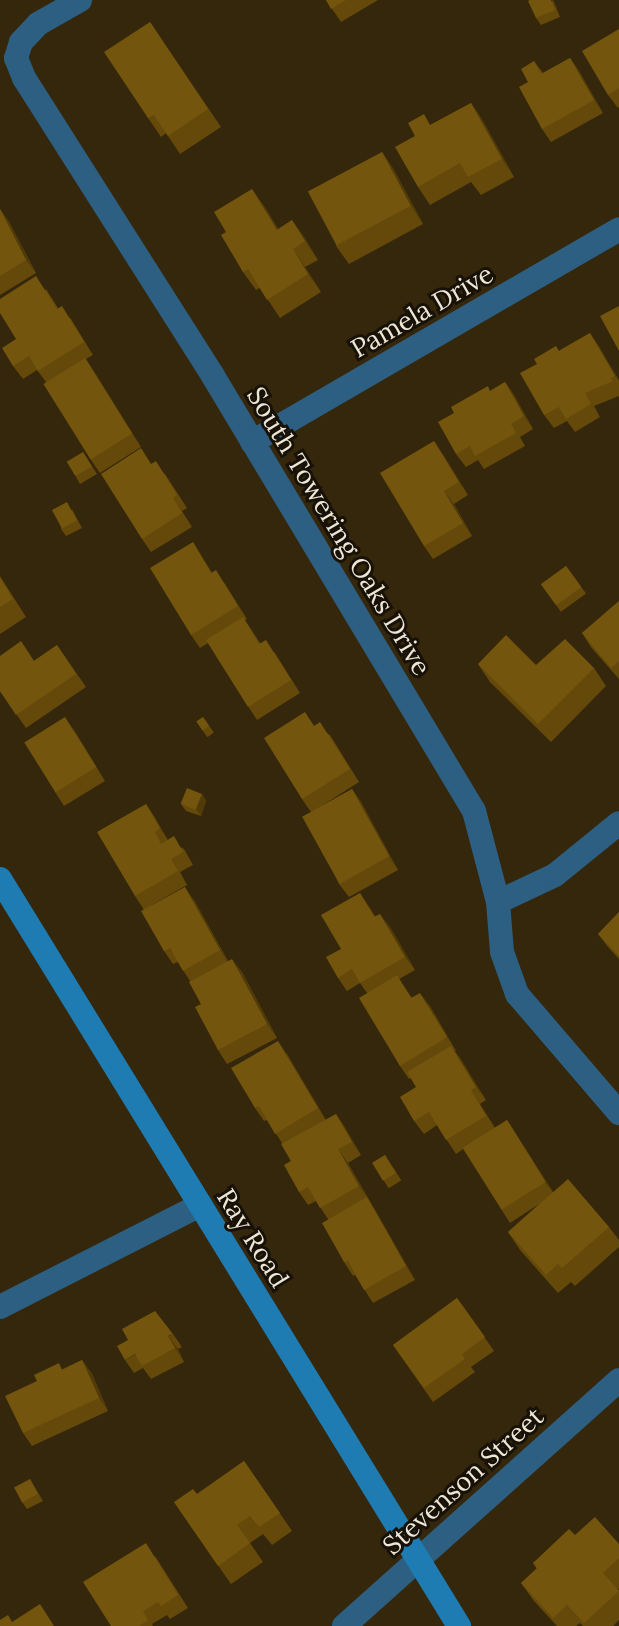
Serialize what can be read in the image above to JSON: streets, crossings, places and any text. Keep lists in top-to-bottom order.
{
  "streets": {
    "street": [
      "Pamela Drive",
      "South Towering Oaks Drive",
      "Ray Road",
      "Stevenson Street"
    ]
  },
  "crossings": [
    ["Pamela Drive", "South Towering Oaks Drive"],
    ["Ray Road", "Stevenson Street"]
  ]
}
